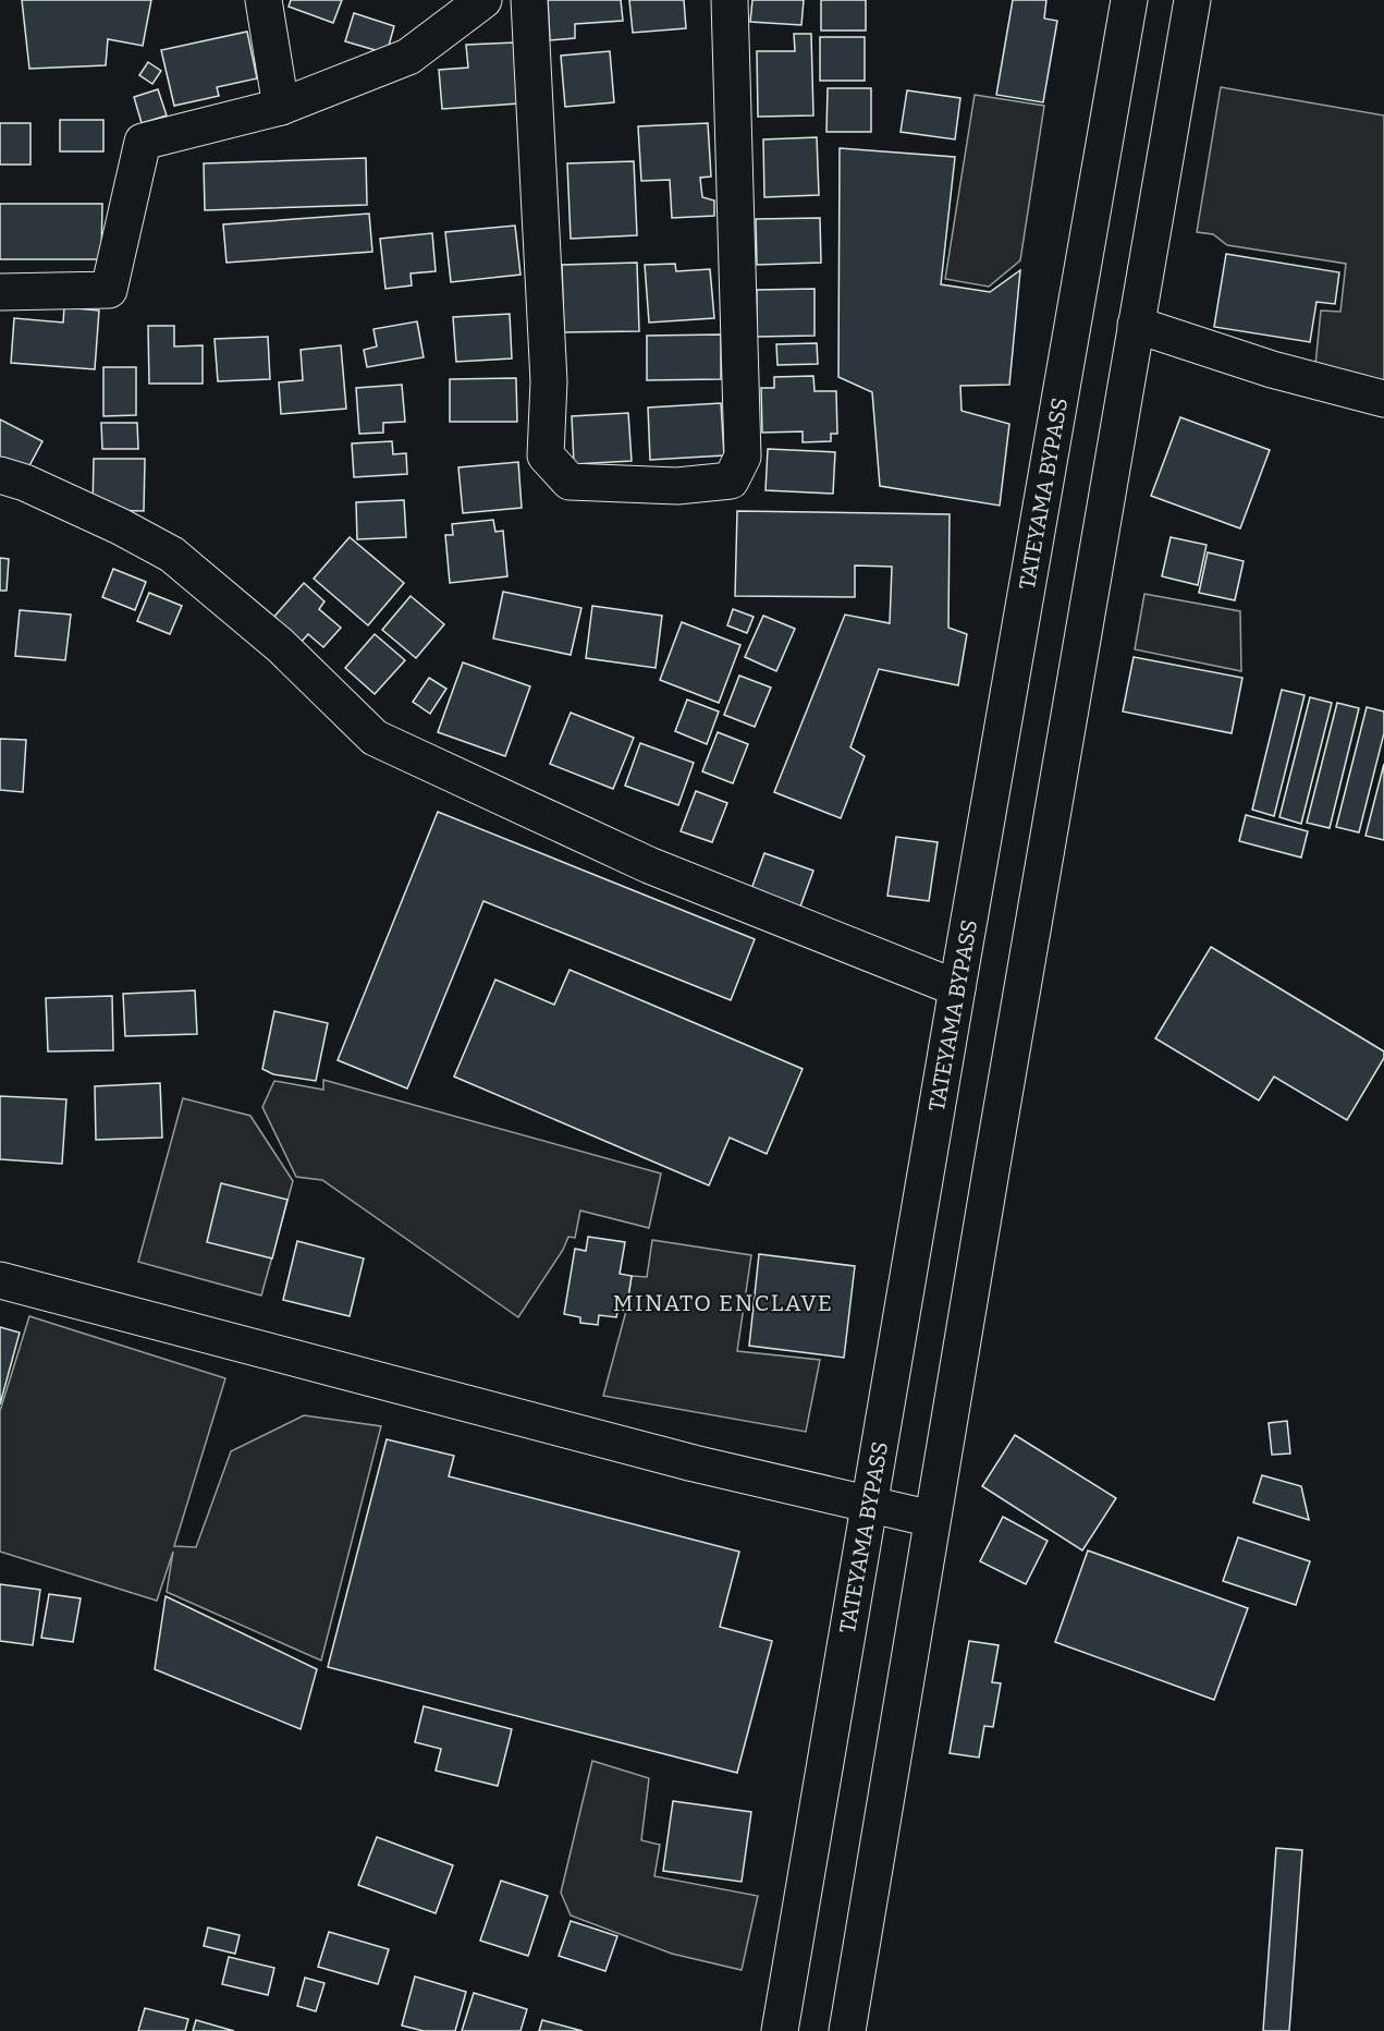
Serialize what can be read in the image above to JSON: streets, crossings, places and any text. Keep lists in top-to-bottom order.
{
  "streets": {
    "main road": ["TATEYAMA BYPASS"]
  },
  "districts": ["MINATO ENCLAVE"]
}
